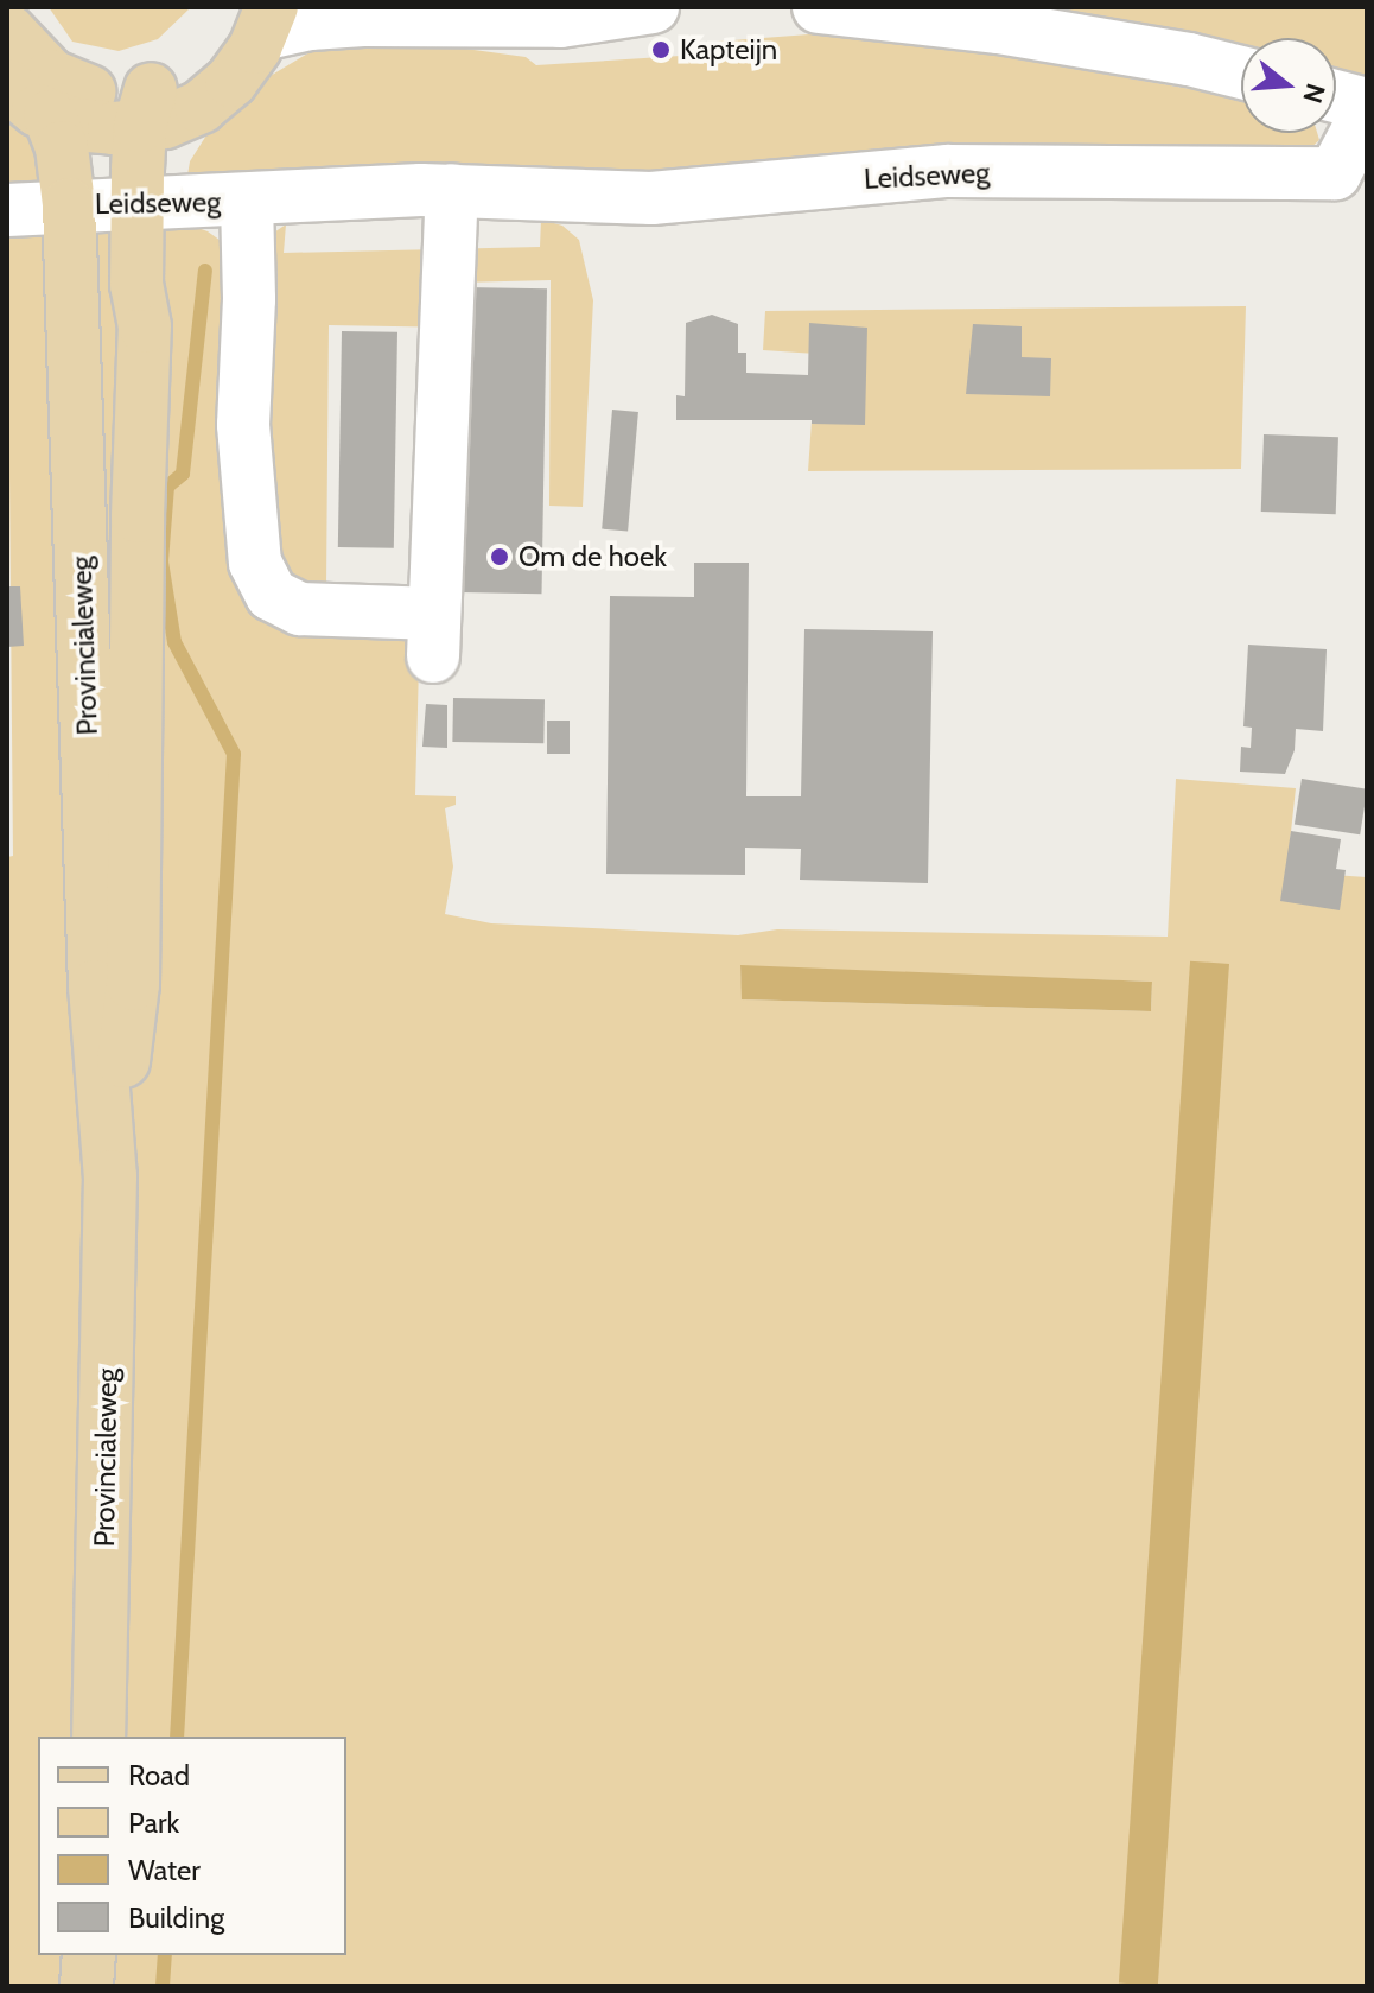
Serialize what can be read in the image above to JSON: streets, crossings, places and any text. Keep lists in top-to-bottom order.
{
  "streets": {
    "main road": ["Provincialeweg"],
    "street": ["Leidseweg"]
  },
  "crossings": [
    ["Leidseweg", "Provincialeweg"]
  ],
  "places": ["Kapteijn", "Om de hoek"],
  "legend": [
    "Road",
    "Park",
    "Water",
    "Building"
  ],
  "north": "right"
}
